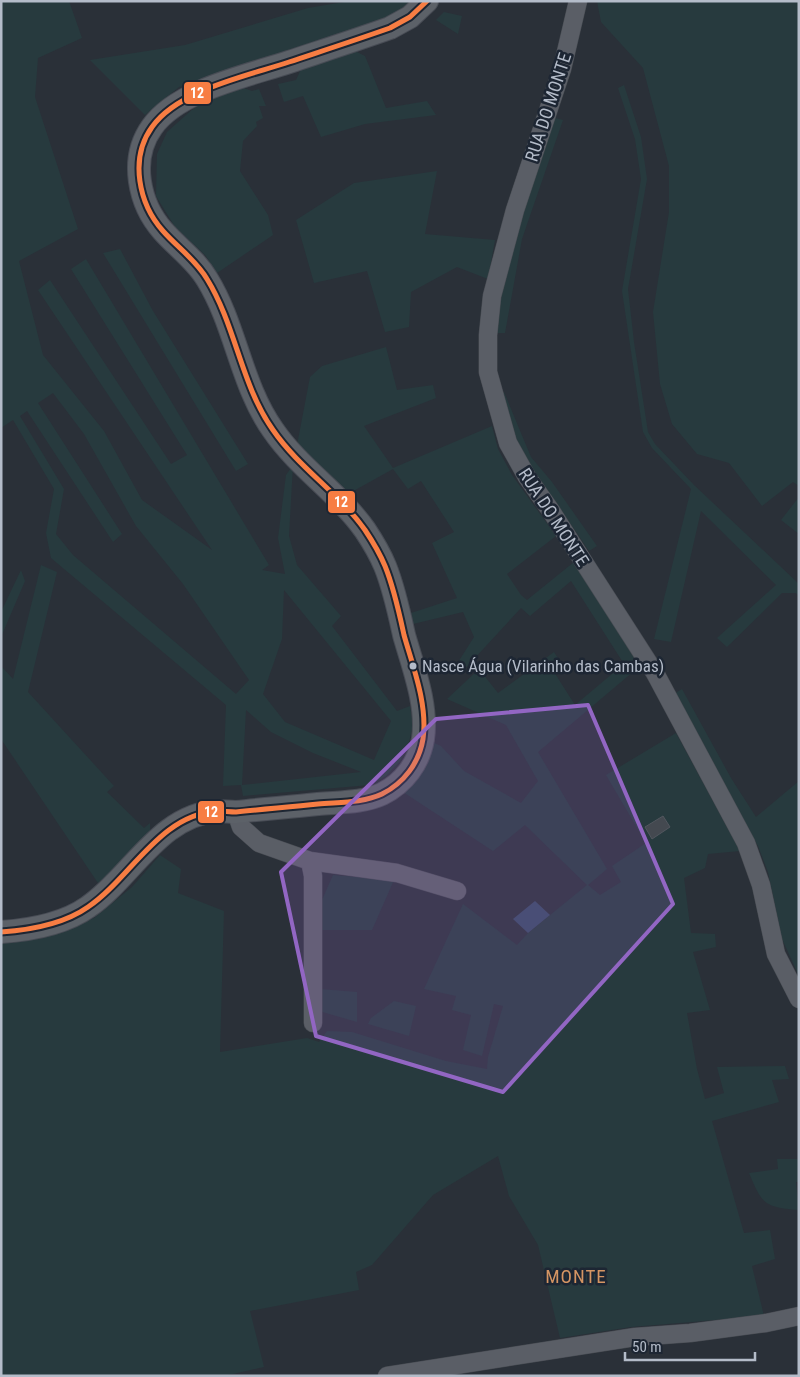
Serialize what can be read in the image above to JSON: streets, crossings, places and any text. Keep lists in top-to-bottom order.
{
  "streets": {
    "street": ["RUA DO MONTE"]
  },
  "districts": ["MONTE"],
  "places": ["Nasce Água (Vilarinho das Cambas)"],
  "lines": ["transit line 12"],
  "scale_bar": "50 m"
}
